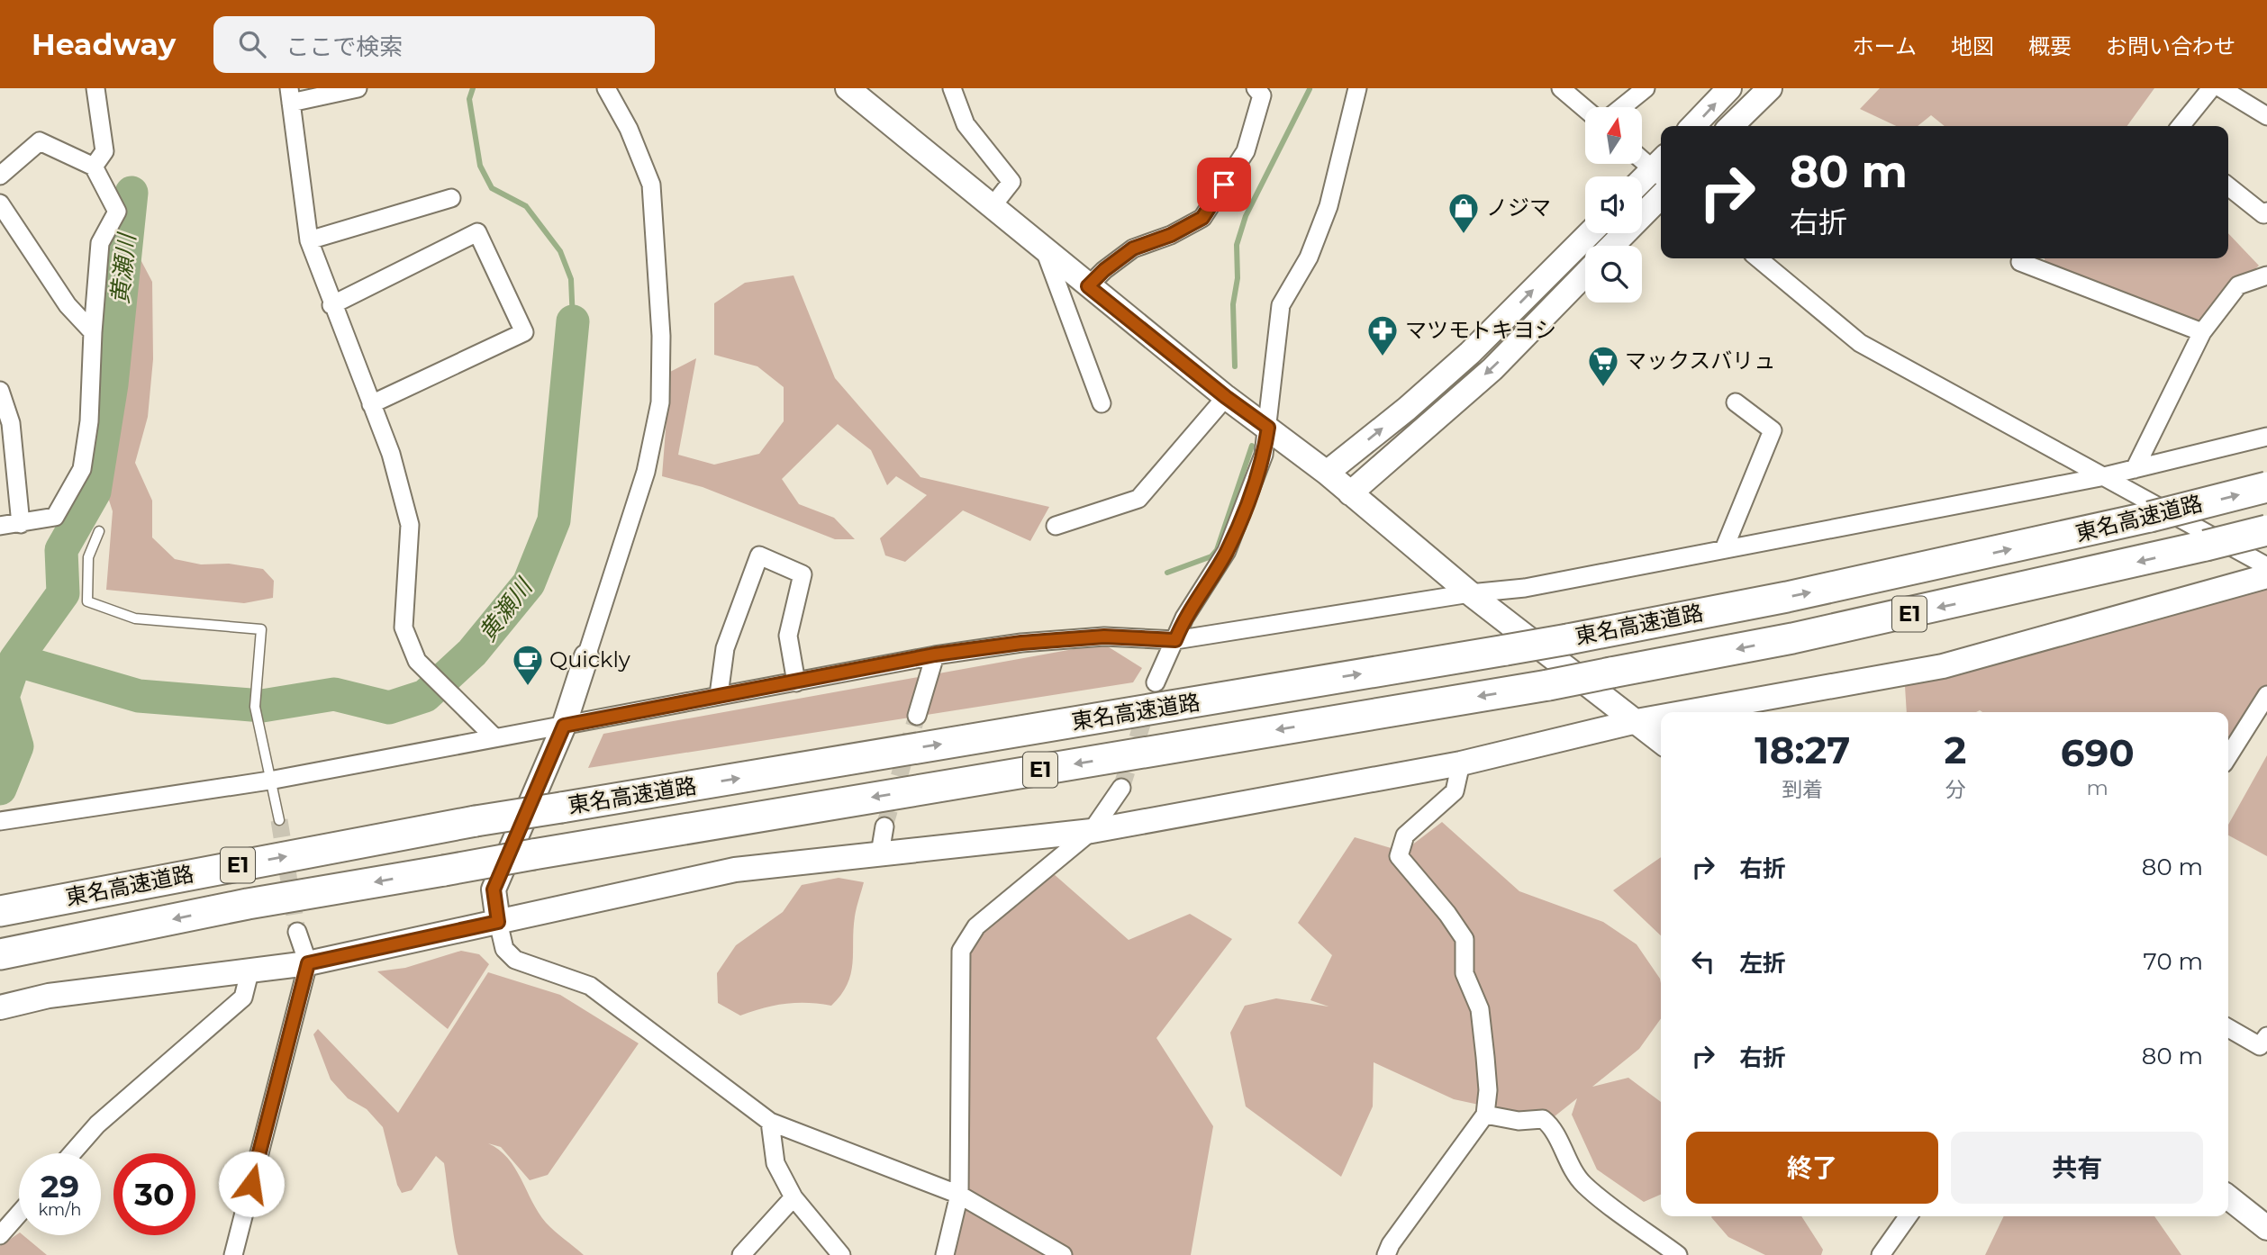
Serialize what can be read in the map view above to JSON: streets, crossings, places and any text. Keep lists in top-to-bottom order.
{
  "streets": {
    "highway": ["東名高速道路", "E1"]
  },
  "water": ["黄瀬川"],
  "places": {
    "shop": ["ノジマ"],
    "pharmacy": ["マツモトキヨシ"],
    "supermarket": ["マックスバリュ"],
    "cafe": ["Quickly"]
  },
  "north": "top",
  "page": {
    "header": "Headway",
    "search": "ここで検索",
    "nav": [
      "ホーム",
      "地図",
      "概要",
      "お問い合わせ"
    ],
    "turn": ["80 m", "右折"],
    "eta": [
      "18:27",
      "到着",
      "2",
      "分",
      "690",
      "m"
    ],
    "list": [
      {
        "name": "右折",
        "value": "80 m"
      },
      {
        "name": "左折",
        "value": "70 m"
      },
      {
        "name": "右折",
        "value": "80 m"
      }
    ],
    "buttons": ["終了", "共有"],
    "speed": "29 km/h",
    "limit": "30"
  }
}
